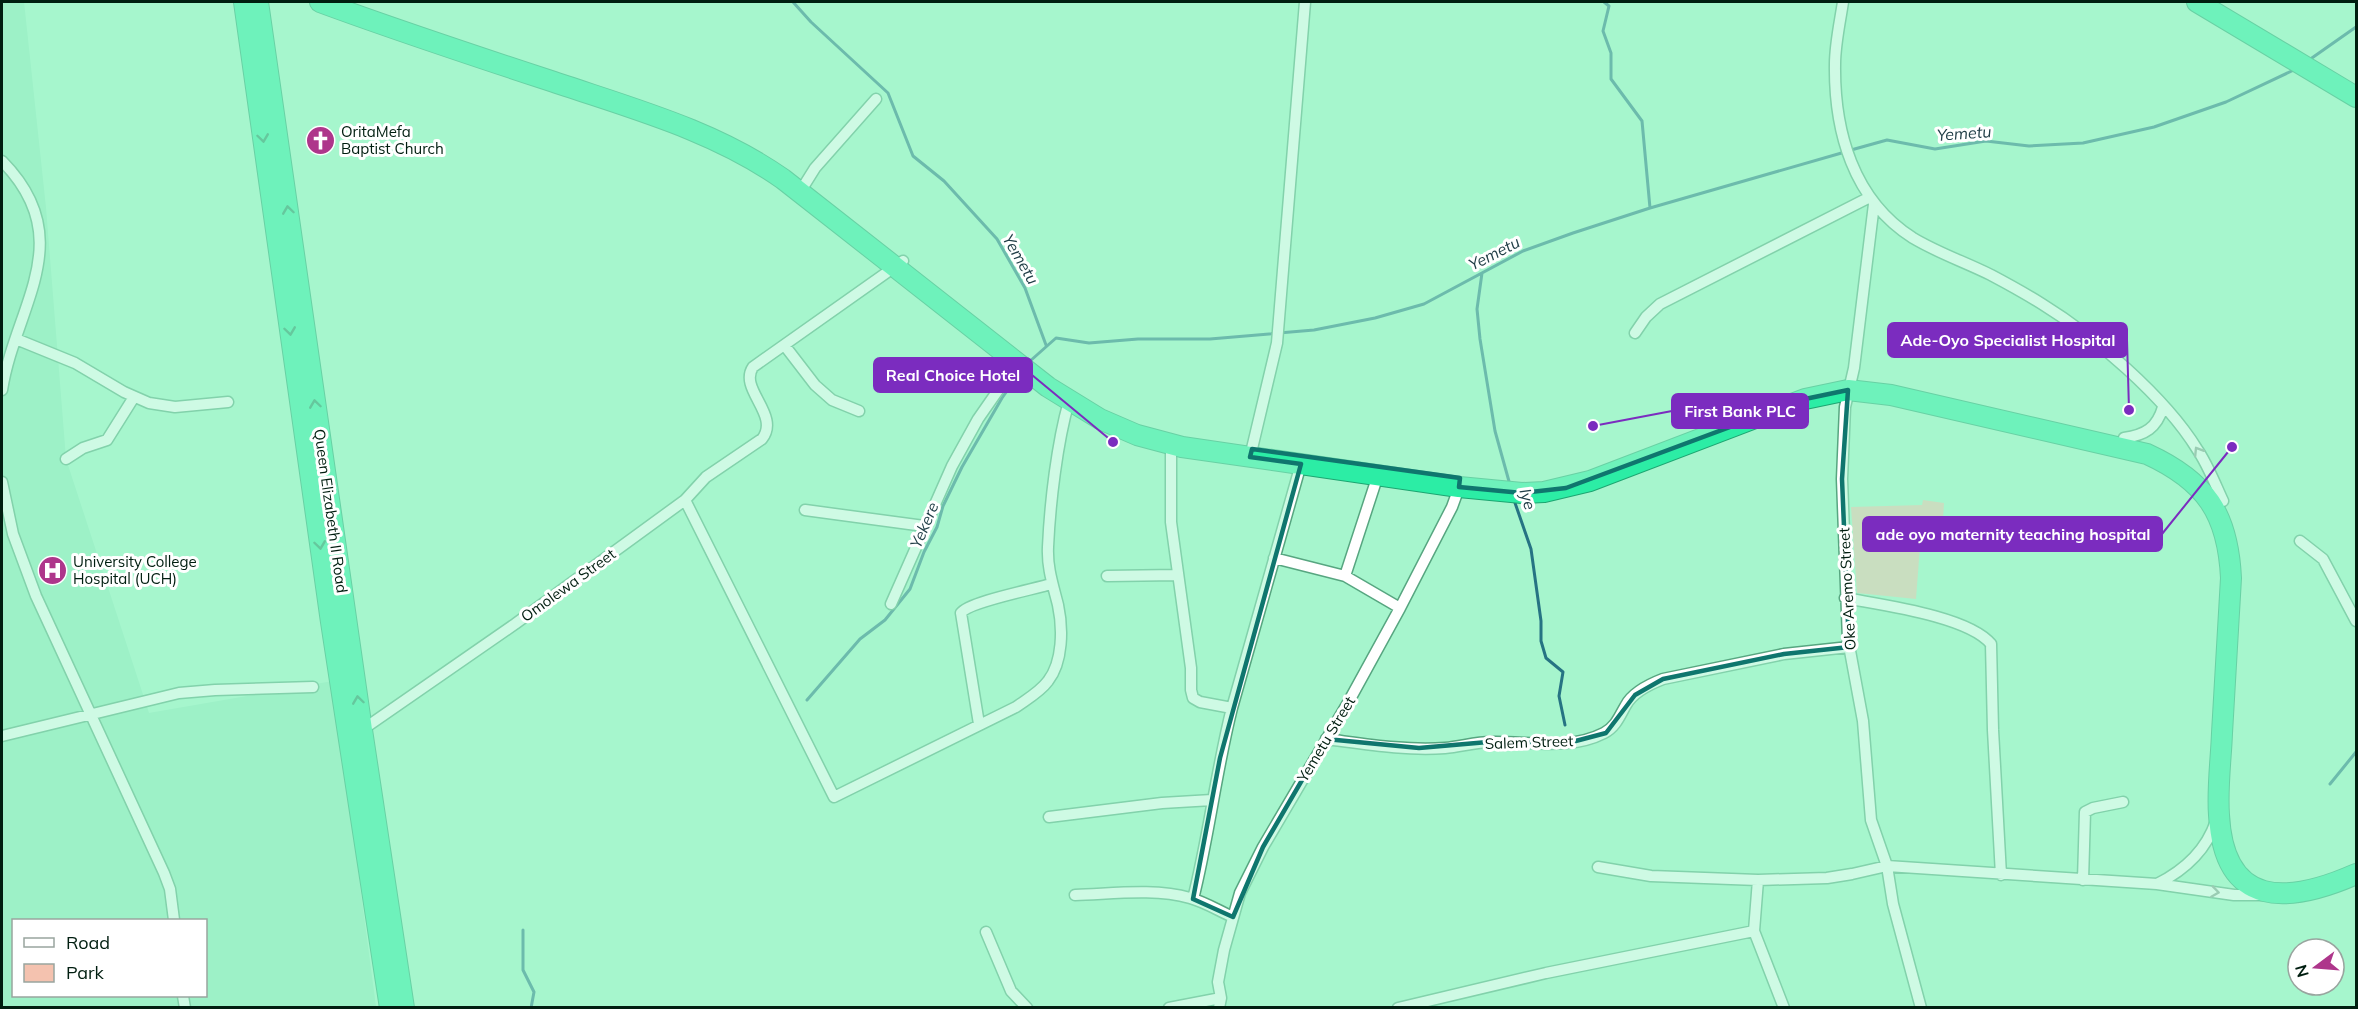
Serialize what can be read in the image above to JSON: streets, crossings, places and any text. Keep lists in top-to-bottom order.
{
  "streets": {
    "highway": ["Queen Elizabeth II Road"],
    "street": [
      "Omolewa Street",
      "Oke Aremo Street",
      "Yemetu Street",
      "Salem Street"
    ]
  },
  "crossings": [
    ["Queen Elizabeth II Road", "Omolewa Street"],
    ["Oke Aremo Street", "Salem Street"],
    ["Yemetu Street", "Salem Street"]
  ],
  "water": ["Yemetu", "Iye", "Yekere"],
  "places": {
    "church": ["OritaMefa Baptist Church"],
    "other": [
      "Ade-Oyo Specialist Hospital",
      "First Bank PLC",
      "Real Choice Hotel",
      "ade oyo maternity teaching hospital"
    ],
    "hospital": ["University College Hospital (UCH)"]
  },
  "legend": ["Road", "Park"],
  "north": "left"
}
